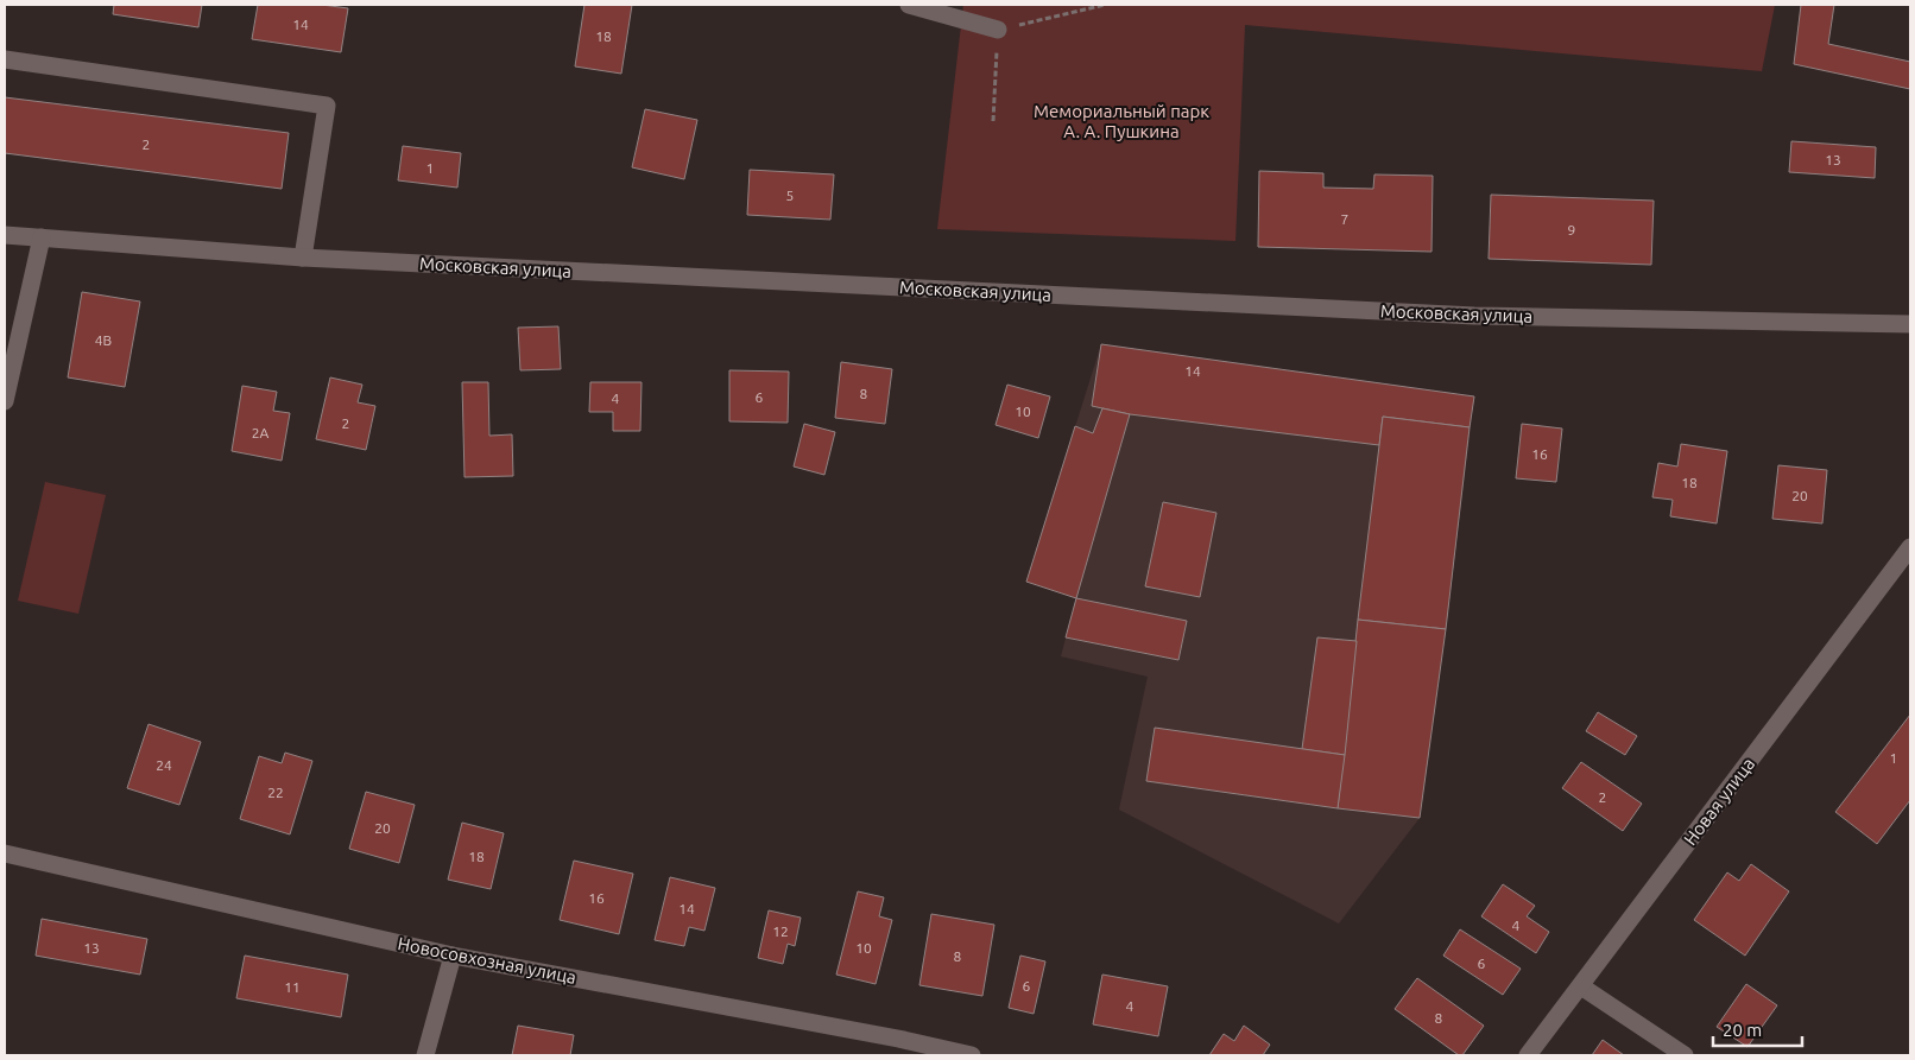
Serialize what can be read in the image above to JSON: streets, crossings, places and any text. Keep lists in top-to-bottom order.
{
  "streets": {
    "street": ["Московская улица", "Новая улица", "Новосовхозная улица"]
  },
  "parks": ["Мемориальный парк А. А. Пушкина"],
  "house_numbers": [
    "14",
    "18",
    "2",
    "13",
    "1",
    "5",
    "7",
    "9",
    "4В",
    "14",
    "8",
    "6",
    "4",
    "10",
    "2",
    "2А",
    "16",
    "18",
    "20",
    "1",
    "24",
    "22",
    "2",
    "20",
    "18",
    "16",
    "14",
    "4",
    "12",
    "13",
    "10",
    "8",
    "6",
    "6",
    "11",
    "4",
    "8"
  ],
  "scale_bar": "20 m"
}
